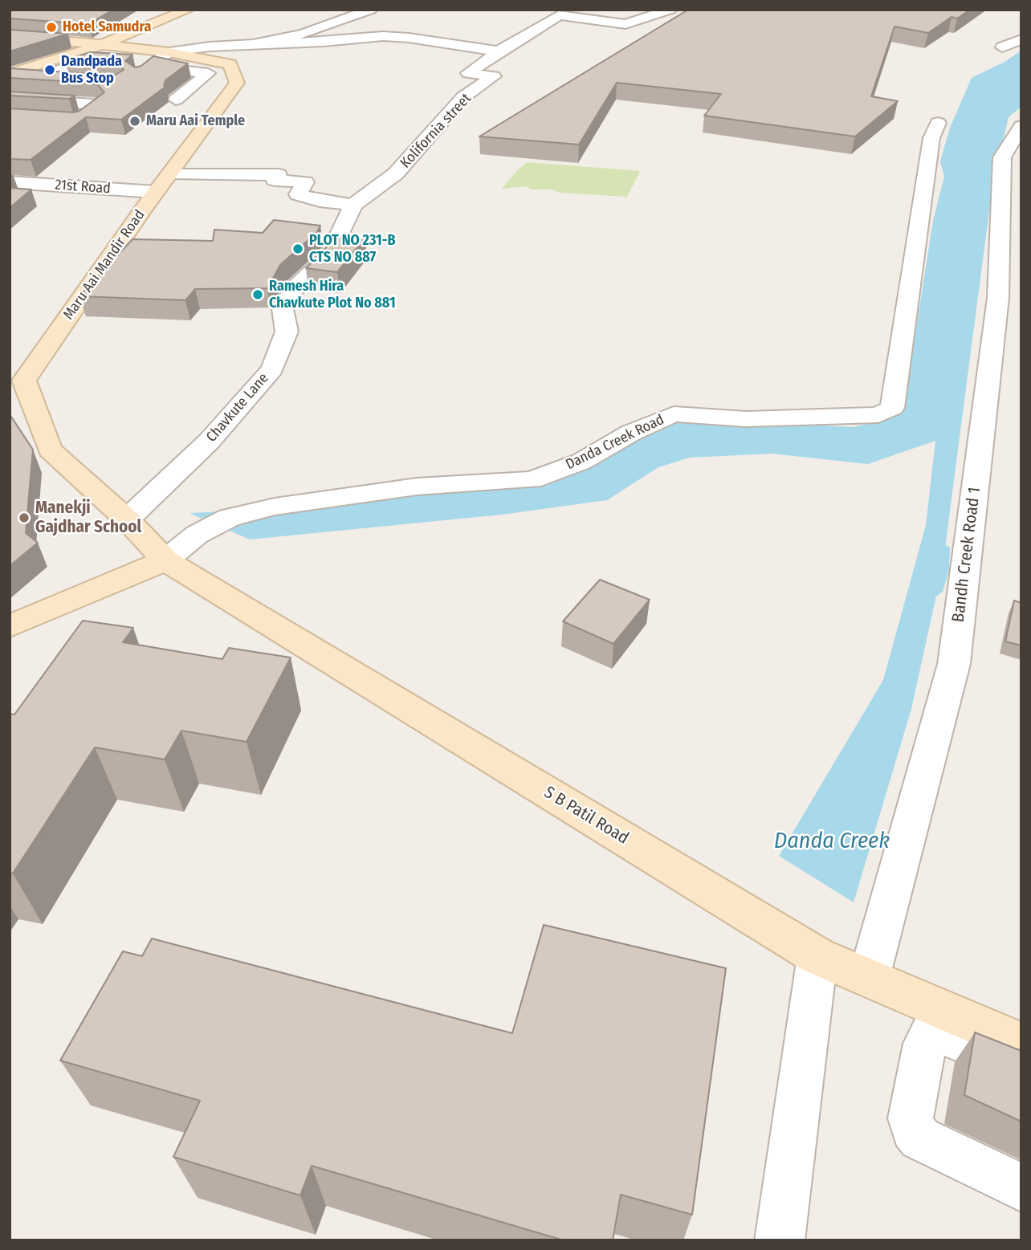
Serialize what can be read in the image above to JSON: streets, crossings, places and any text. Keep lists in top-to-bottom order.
{
  "streets": {
    "street": [
      "Kolifornia street",
      "21st Road",
      "Maru Aai Mandir Road",
      "Chavkute Lane",
      "Danda Creek Road",
      "Bandh Creek Road 1",
      "S B Patil Road"
    ]
  },
  "crossings": [
    ["Kolifornia street", "Chavkute Lane"],
    ["21st Road", "Maru Aai Mandir Road"],
    ["Maru Aai Mandir Road", "Chavkute Lane"],
    ["Maru Aai Mandir Road", "Danda Creek Road"],
    ["Maru Aai Mandir Road", "S B Patil Road"],
    ["Danda Creek Road", "S B Patil Road"],
    ["Bandh Creek Road 1", "S B Patil Road"]
  ],
  "water": ["Danda Creek"],
  "places": [
    "Hotel Samudra",
    "Dandpada Bus Stop",
    "Maru Aai Temple",
    "PLOT NO 231-B CTS NO 887",
    "Ramesh Hira Chavkute Plot No 881",
    "Manekji Gajdhar School"
  ]
}
